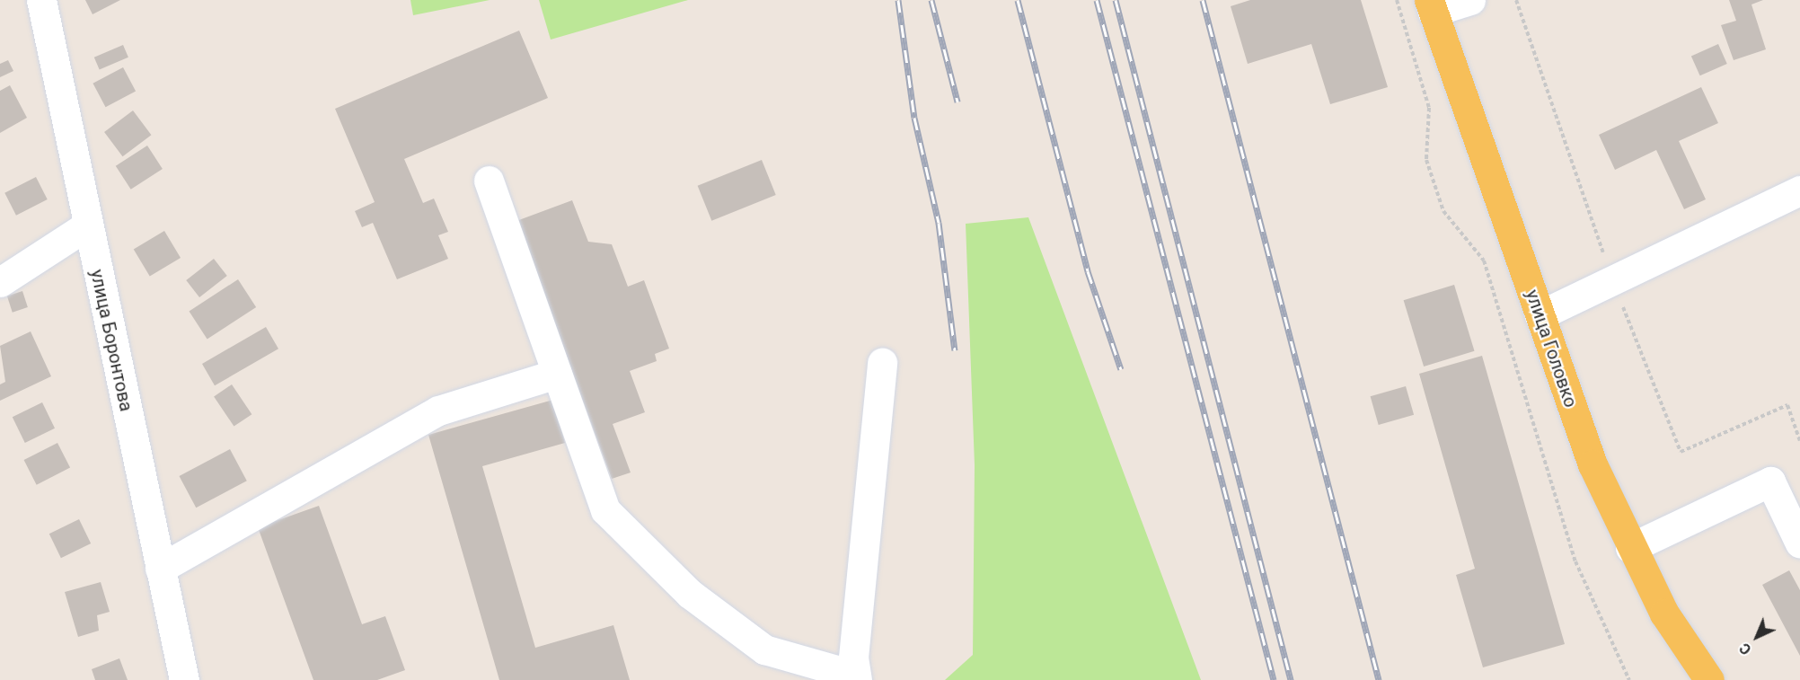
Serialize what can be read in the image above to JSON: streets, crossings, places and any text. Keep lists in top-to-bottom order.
{
  "streets": {
    "main road": ["улица Головко"],
    "street": ["улица Боронтова"]
  },
  "north": "bottom left"
}
